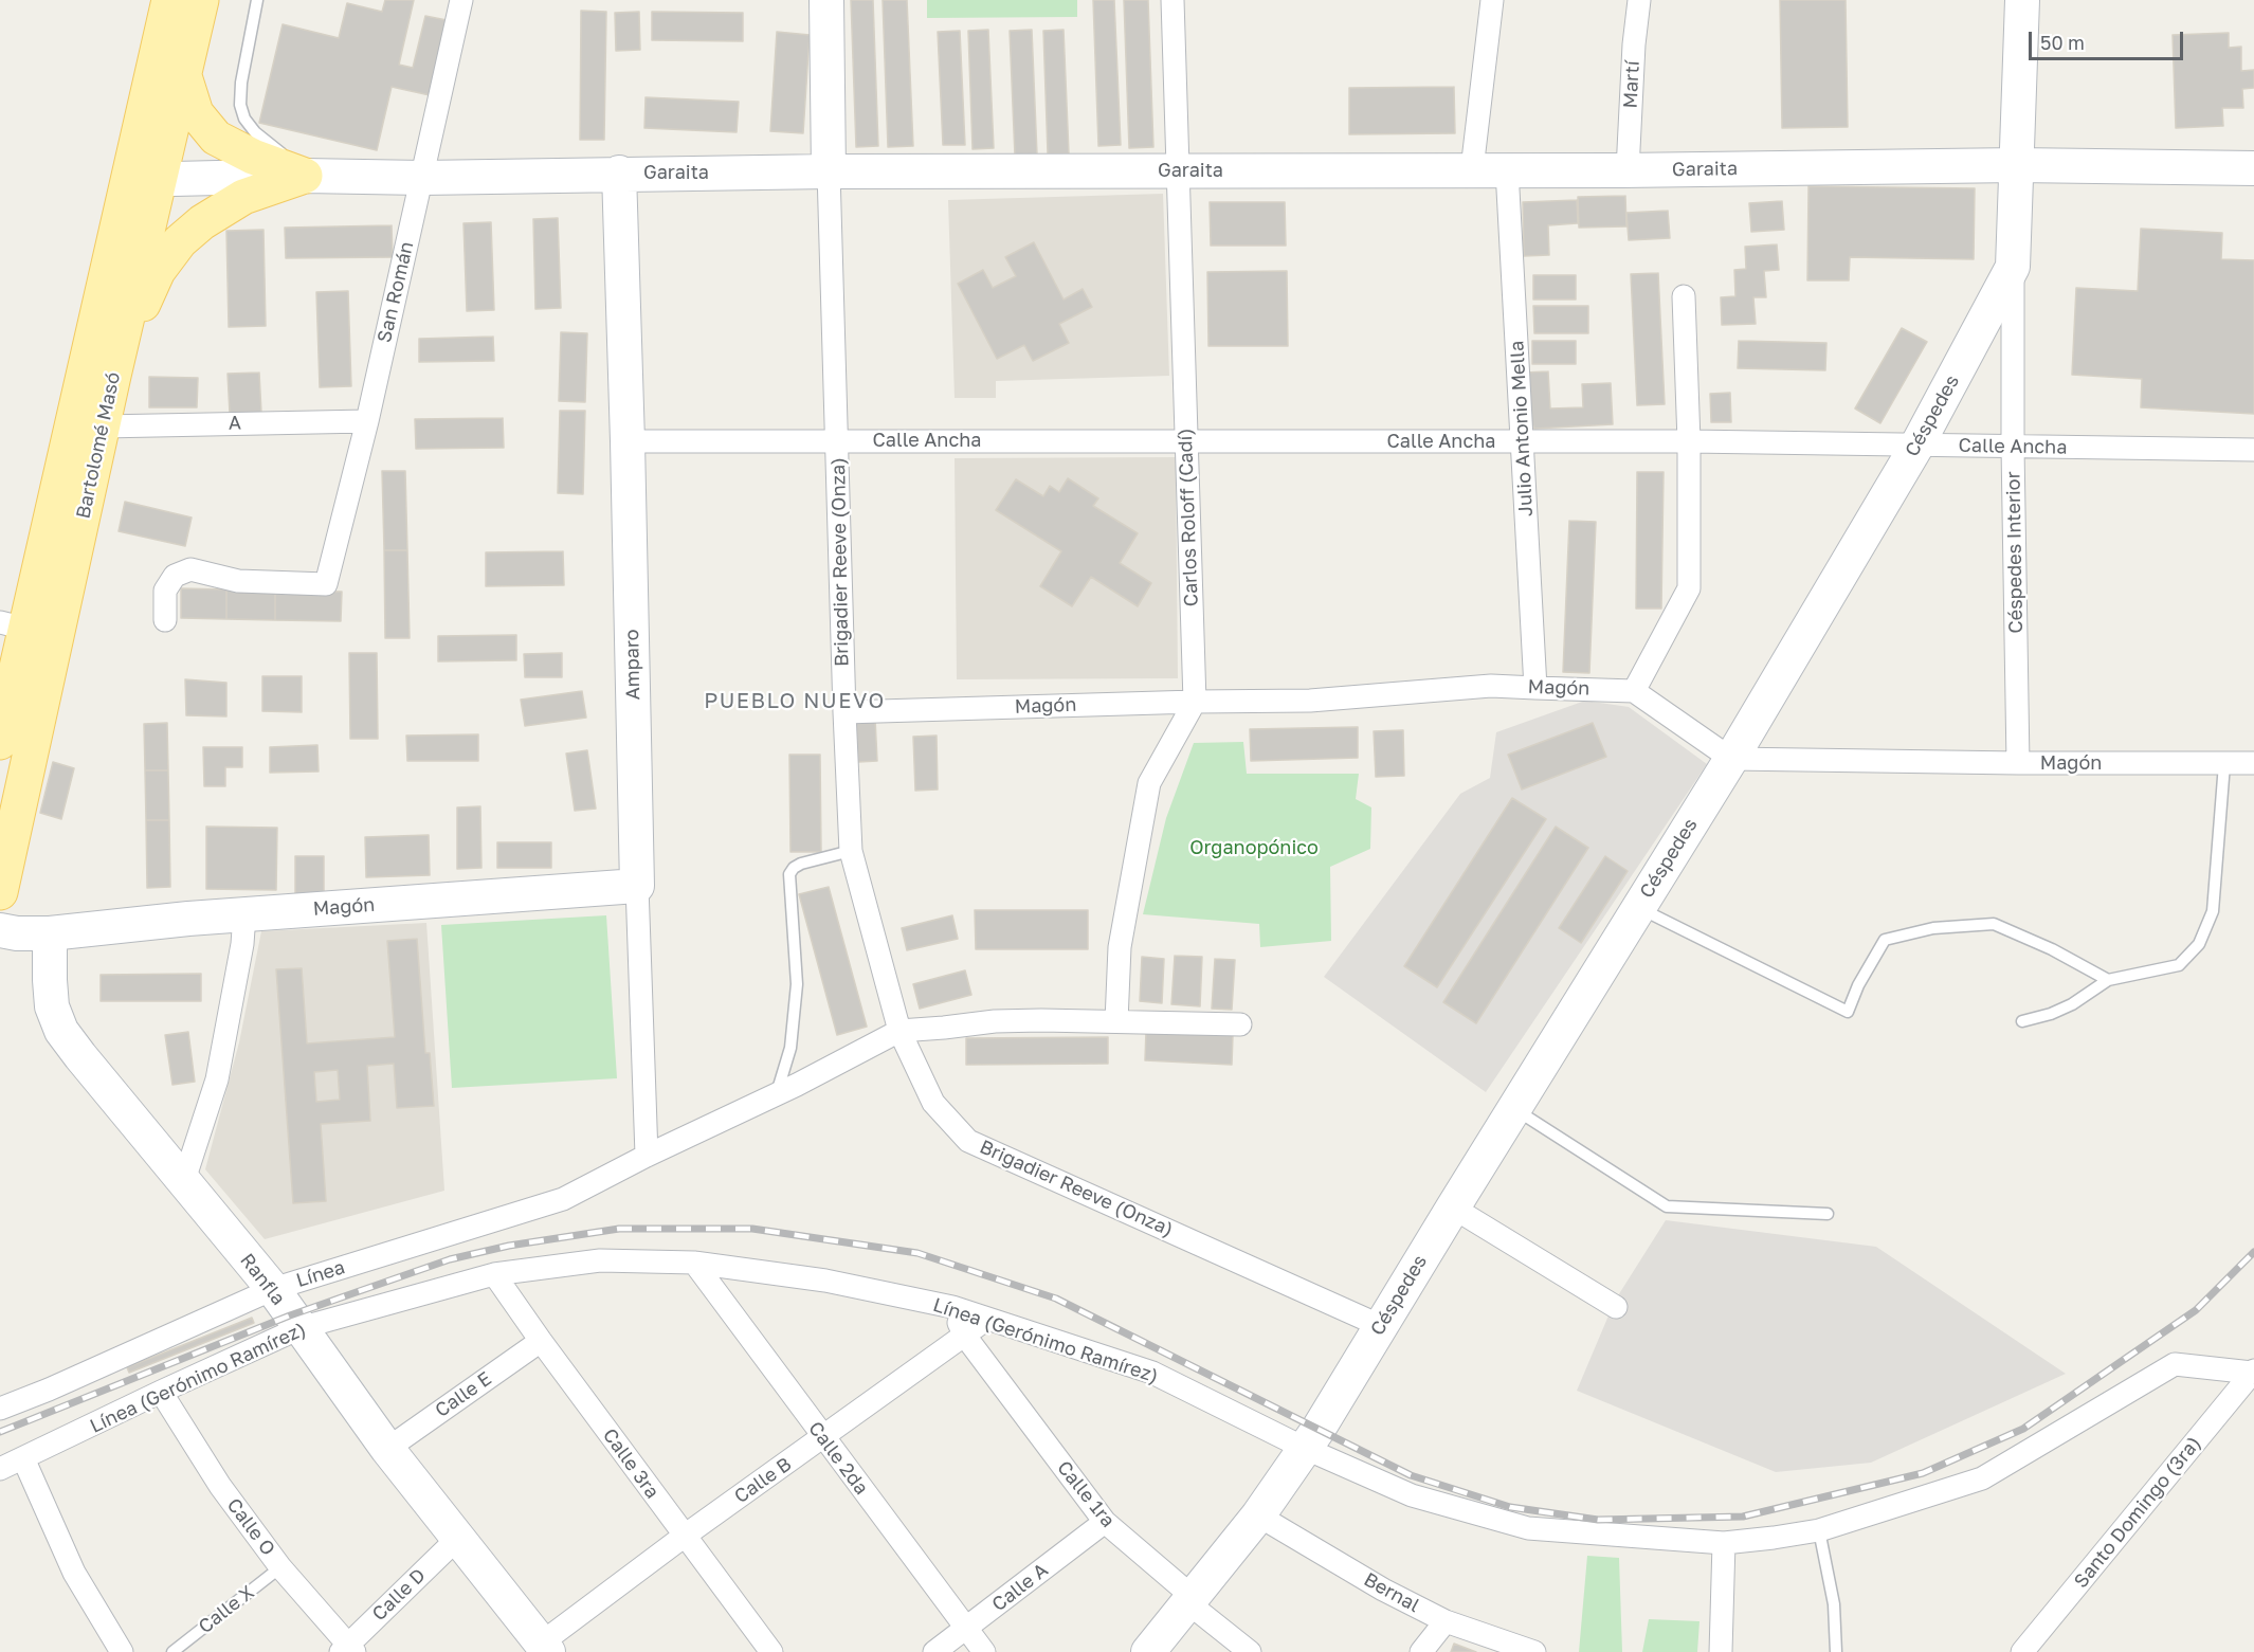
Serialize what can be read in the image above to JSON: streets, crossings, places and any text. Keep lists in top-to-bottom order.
{
  "streets": {
    "main road": ["Bartolomé Masó"],
    "street": [
      "Martí",
      "Garaita",
      "San Román",
      "Céspedes",
      "A",
      "Julio Antonio Mella",
      "Calle Ancha",
      "Carlos Roloff (Cadí)",
      "Céspedes Interior",
      "Brigadier Reeve (Onza)",
      "Amparo",
      "Magón",
      "Línea",
      "Ranfla",
      "Línea (Gerónimo Ramírez)",
      "Calle E",
      "Calle 2da",
      "Calle 3ra",
      "Calle B",
      "Calle 1ra",
      "Santo Domingo (3ra)",
      "Calle O",
      "Calle A",
      "Bernal",
      "Calle D"
    ],
    "lane": ["Calle X"]
  },
  "crossings": [
    ["Martí", "Garaita"],
    ["Garaita", "San Román"],
    ["Garaita", "Céspedes"],
    ["Garaita", "Julio Antonio Mella"],
    ["Garaita", "Bartolomé Masó"],
    ["Garaita", "Carlos Roloff (Cadí)"],
    ["Garaita", "Brigadier Reeve (Onza)"],
    ["Garaita", "Amparo"],
    ["San Román", "A"],
    ["Céspedes", "Calle Ancha"],
    ["Céspedes", "Céspedes Interior"],
    ["Céspedes", "Brigadier Reeve (Onza)"],
    ["Céspedes", "Magón"],
    ["Céspedes", "Línea (Gerónimo Ramírez)"],
    ["Céspedes", "Calle 1ra"],
    ["Céspedes", "Bernal"],
    ["A", "Bartolomé Masó"],
    ["Julio Antonio Mella", "Calle Ancha"],
    ["Julio Antonio Mella", "Magón"],
    ["Calle Ancha", "Carlos Roloff (Cadí)"],
    ["Calle Ancha", "Céspedes Interior"],
    ["Calle Ancha", "Brigadier Reeve (Onza)"],
    ["Calle Ancha", "Amparo"],
    ["Carlos Roloff (Cadí)", "Magón"],
    ["Céspedes Interior", "Magón"],
    ["Brigadier Reeve (Onza)", "Magón"],
    ["Brigadier Reeve (Onza)", "Línea"],
    ["Amparo", "Magón"],
    ["Amparo", "Línea"],
    ["Magón", "Ranfla"],
    ["Línea", "Ranfla"],
    ["Ranfla", "Línea (Gerónimo Ramírez)"],
    ["Ranfla", "Calle E"],
    ["Ranfla", "Calle B"],
    ["Ranfla", "Calle D"],
    ["Línea (Gerónimo Ramírez)", "Calle 2da"],
    ["Línea (Gerónimo Ramírez)", "Calle 3ra"],
    ["Línea (Gerónimo Ramírez)", "Calle B"],
    ["Línea (Gerónimo Ramírez)", "Calle 1ra"],
    ["Línea (Gerónimo Ramírez)", "Santo Domingo (3ra)"],
    ["Línea (Gerónimo Ramírez)", "Calle O"],
    ["Calle E", "Calle 3ra"],
    ["Calle 2da", "Calle B"],
    ["Calle 2da", "Calle A"],
    ["Calle 3ra", "Calle B"],
    ["Calle B", "Calle 1ra"],
    ["Calle 1ra", "Calle A"],
    ["Calle O", "Calle D"],
    ["Calle O", "Calle X"]
  ],
  "districts": ["PUEBLO NUEVO"],
  "parks": ["Organopónico"],
  "scale_bar": "50 m"
}
